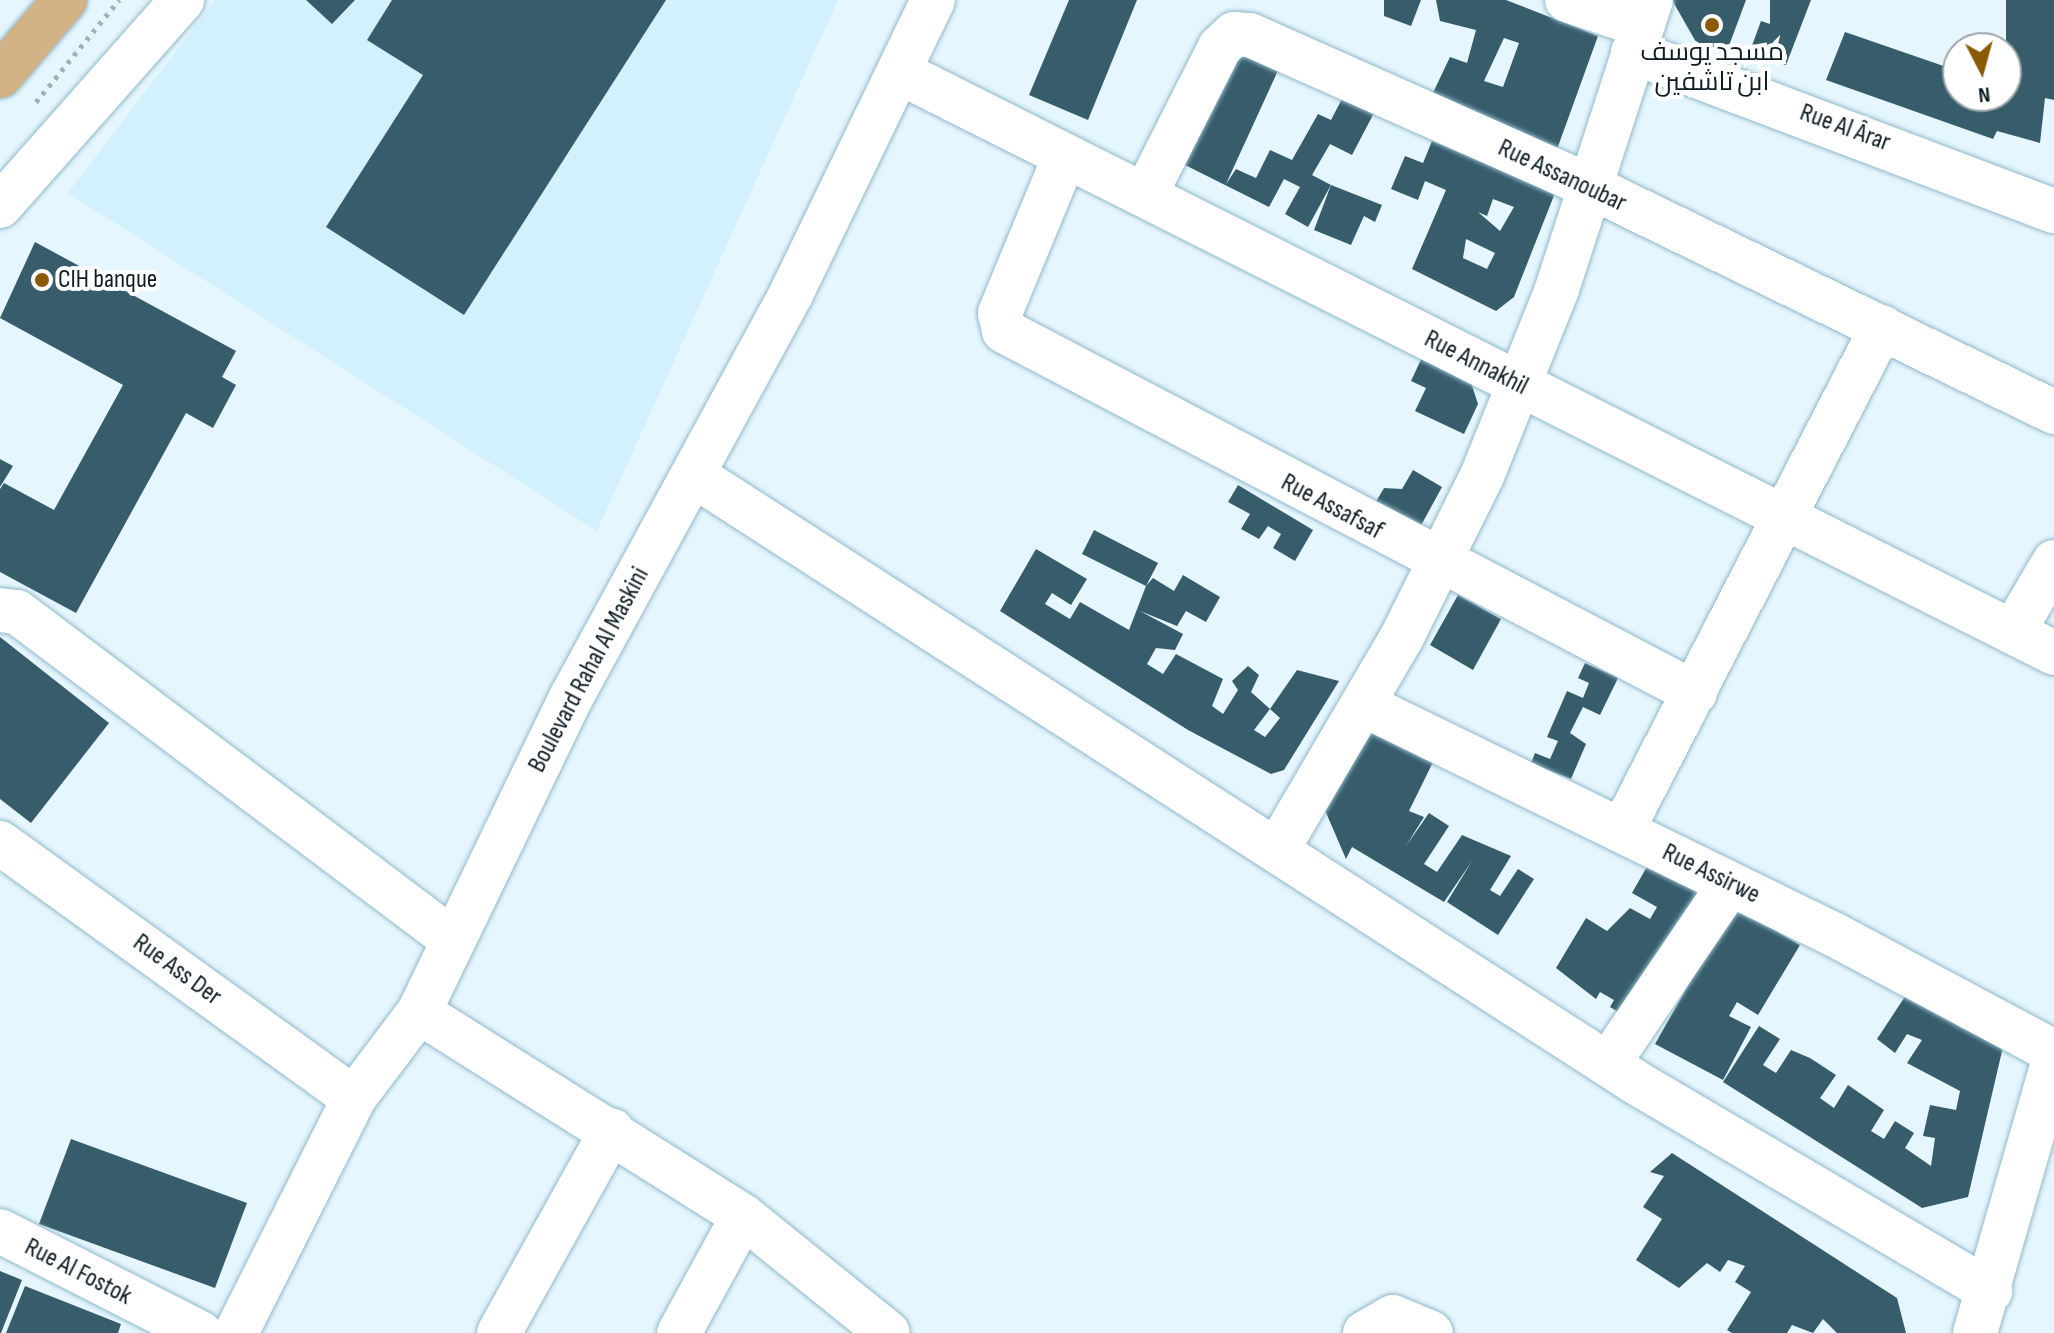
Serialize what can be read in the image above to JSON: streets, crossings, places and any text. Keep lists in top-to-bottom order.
{
  "streets": {
    "street": [
      "Rue Al Ârar",
      "Rue Assanoubar",
      "Rue Annakhil",
      "Rue Assafsaf",
      "Boulevard Rahal Al Maskini",
      "Rue Assirwe",
      "Rue Ass Der",
      "Rue Al Fostok"
    ]
  },
  "crossings": [
    ["Rue Assanoubar", "Rue Annakhil"],
    ["Rue Annakhil", "Rue Assafsaf"],
    ["Rue Annakhil", "Boulevard Rahal Al Maskini"],
    ["Boulevard Rahal Al Maskini", "Rue Ass Der"]
  ],
  "places": ["مسجد يوسف ابن تاشفين", "CIH banque"],
  "north": "bottom"
}
